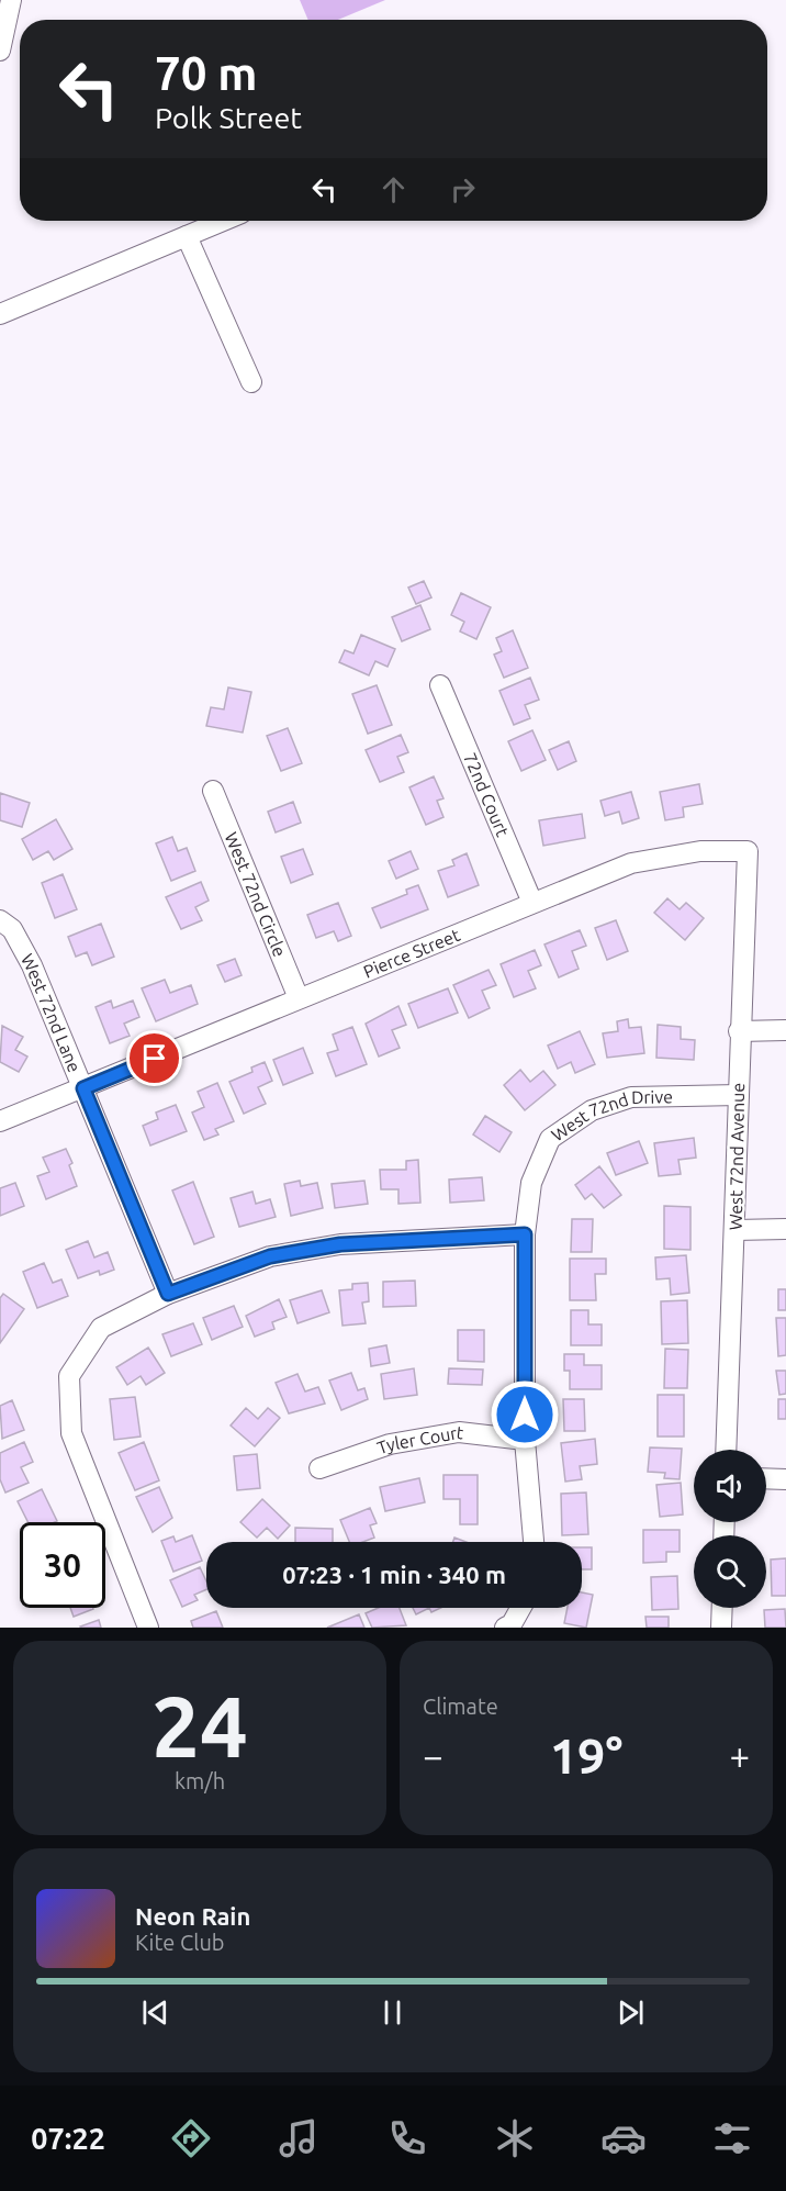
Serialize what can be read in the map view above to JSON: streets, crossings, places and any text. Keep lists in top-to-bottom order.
{
  "streets": {
    "street": [
      "72nd Court",
      "West 72nd Circle",
      "Pierce Street",
      "West 72nd Lane",
      "West 72nd Drive",
      "West 72nd Avenue",
      "Tyler Court"
    ]
  },
  "crossings": [
    ["72nd Court", "Pierce Street"],
    ["West 72nd Circle", "Pierce Street"],
    ["Pierce Street", "West 72nd Lane"],
    ["Pierce Street", "West 72nd Avenue"],
    ["West 72nd Drive", "West 72nd Avenue"],
    ["West 72nd Drive", "Tyler Court"]
  ],
  "page": {
    "turn": ["70 m", "Polk Street"],
    "limit": "30",
    "trip": "07:23 · 1 min · 340 m",
    "tile": [
      ["24", "km/h"],
      "Climate"
    ],
    "heat": ["−", "19°", "+"],
    "song": ["Neon Rain", "Kite Club"],
    "tabs": "07:22"
  }
}
